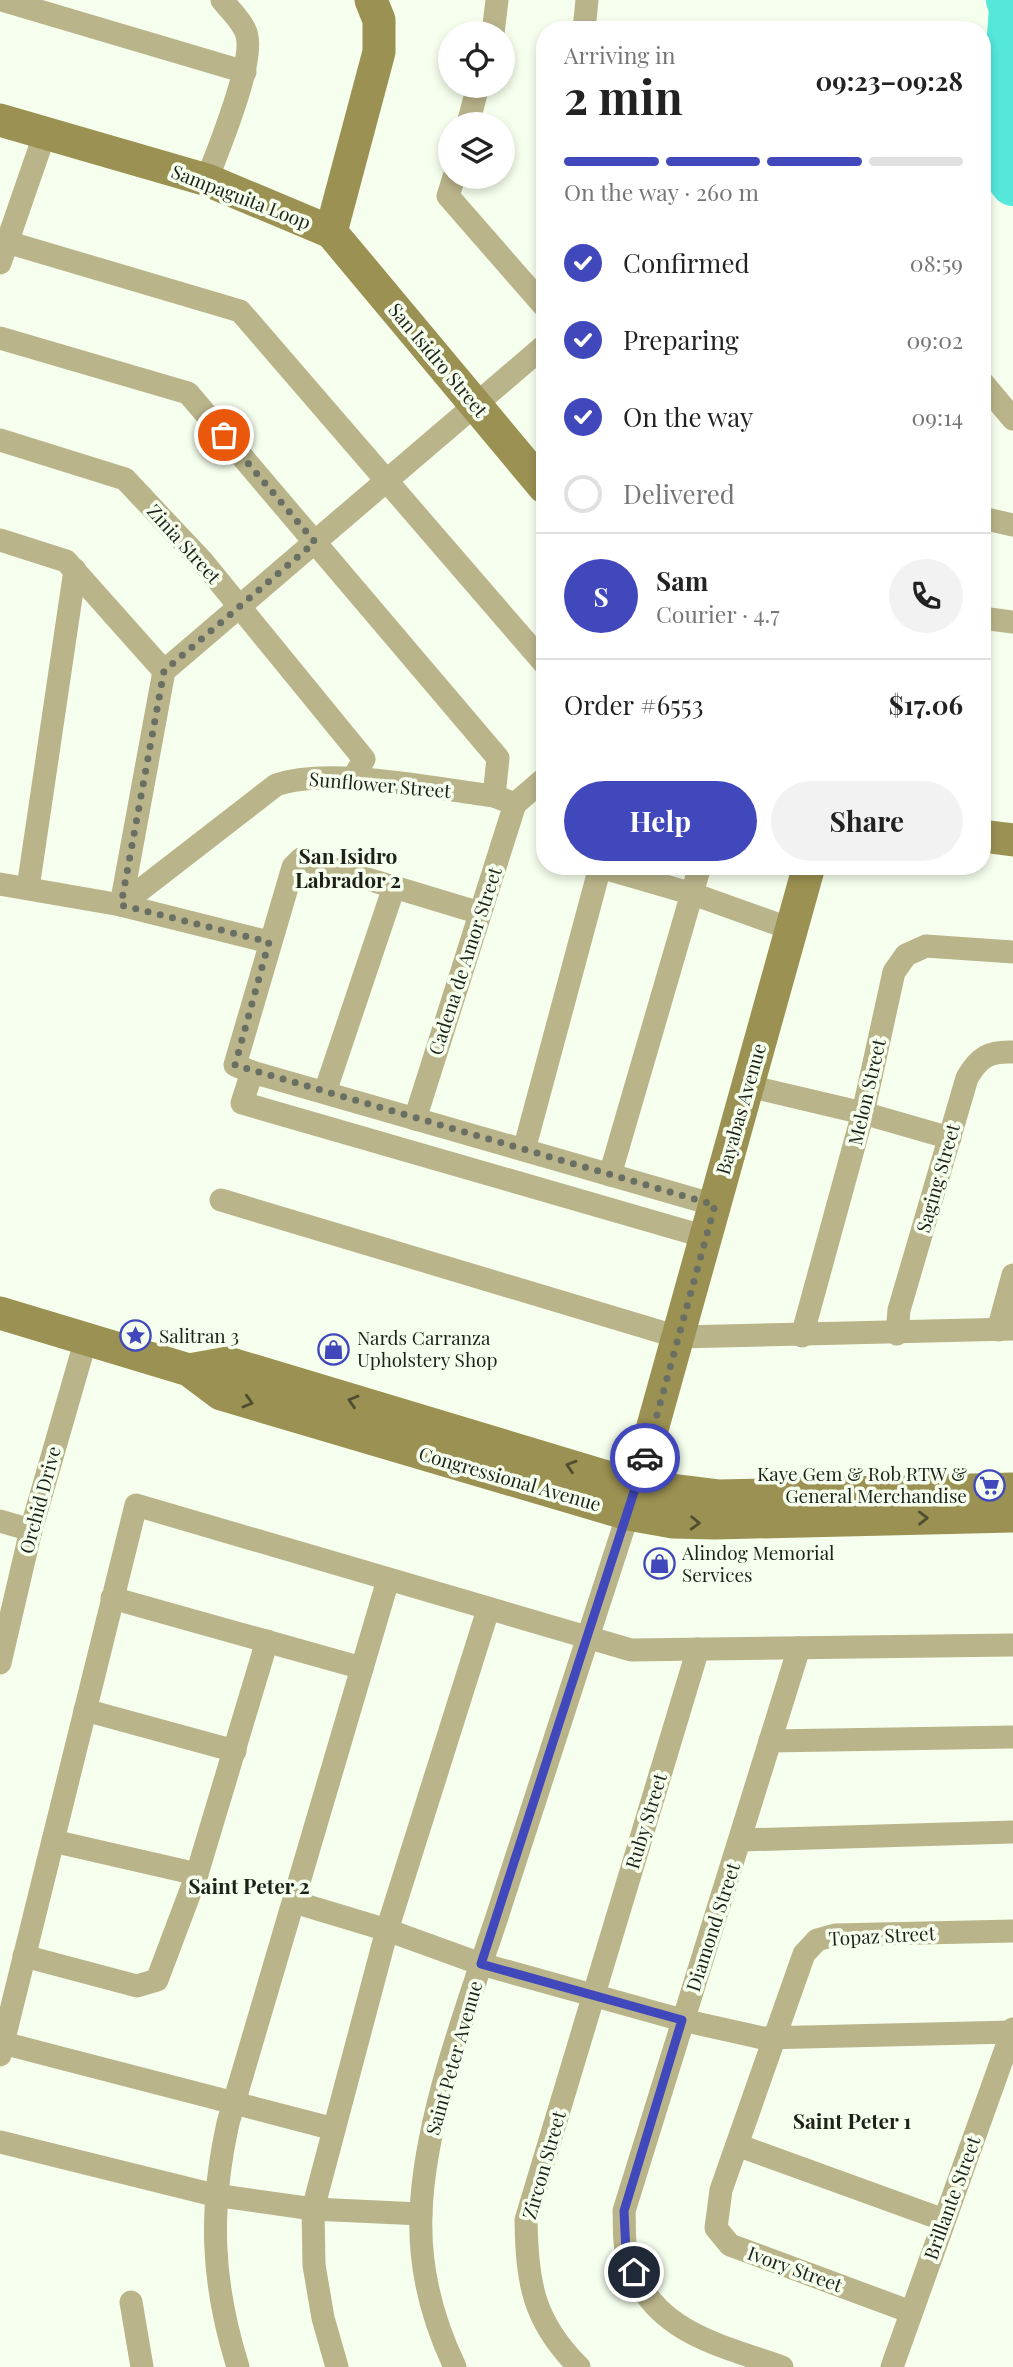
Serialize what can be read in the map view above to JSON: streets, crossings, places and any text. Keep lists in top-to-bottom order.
{
  "streets": {
    "street": [
      "Sampaguita Loop",
      "San Isidro Street",
      "Zinia Street",
      "Sunflower Street",
      "Cadena de Amor Street",
      "Melon Street",
      "Bayabas Avenue",
      "Saging Street",
      "Congressional Avenue",
      "Orchid Drive",
      "Ruby Street",
      "Diamond Street",
      "Topaz Street",
      "Saint Peter Avenue",
      "Zircon Street",
      "Brillante Street",
      "Ivory Street"
    ]
  },
  "crossings": [
    ["Sampaguita Loop", "San Isidro Street"],
    ["Zinia Street", "Sunflower Street"],
    ["Sunflower Street", "Cadena de Amor Street"],
    ["Bayabas Avenue", "Congressional Avenue"],
    ["Bayabas Avenue", "Saint Peter Avenue"],
    ["Congressional Avenue", "Orchid Drive"],
    ["Congressional Avenue", "Saint Peter Avenue"],
    ["Ruby Street", "Zircon Street"],
    ["Topaz Street", "Ivory Street"],
    ["Brillante Street", "Ivory Street"]
  ],
  "districts": ["San Isidro Labrador 2", "Saint Peter 2", "Saint Peter 1"],
  "places": {
    "place": ["Salitran 3"],
    "shop": ["Nards Carranza Upholstery Shop", "Alindog Memorial Services"],
    "supermarket": ["Kaye Gem & Rob RTW & General Merchandise"]
  },
  "page": {
    "heading": ["2 min", "Arriving in", "09:23–09:28"],
    "panel": [
      "Sam",
      "Courier · 4.7",
      "Order #6553",
      "$17.06"
    ],
    "bar": "On the way · 260 m",
    "list": [
      ["Confirmed", "08:59"],
      ["Preparing", "09:02"],
      ["On the way", "09:14"],
      "Delivered"
    ],
    "round": "S",
    "buttons": ["Help", "Share"]
  }
}
